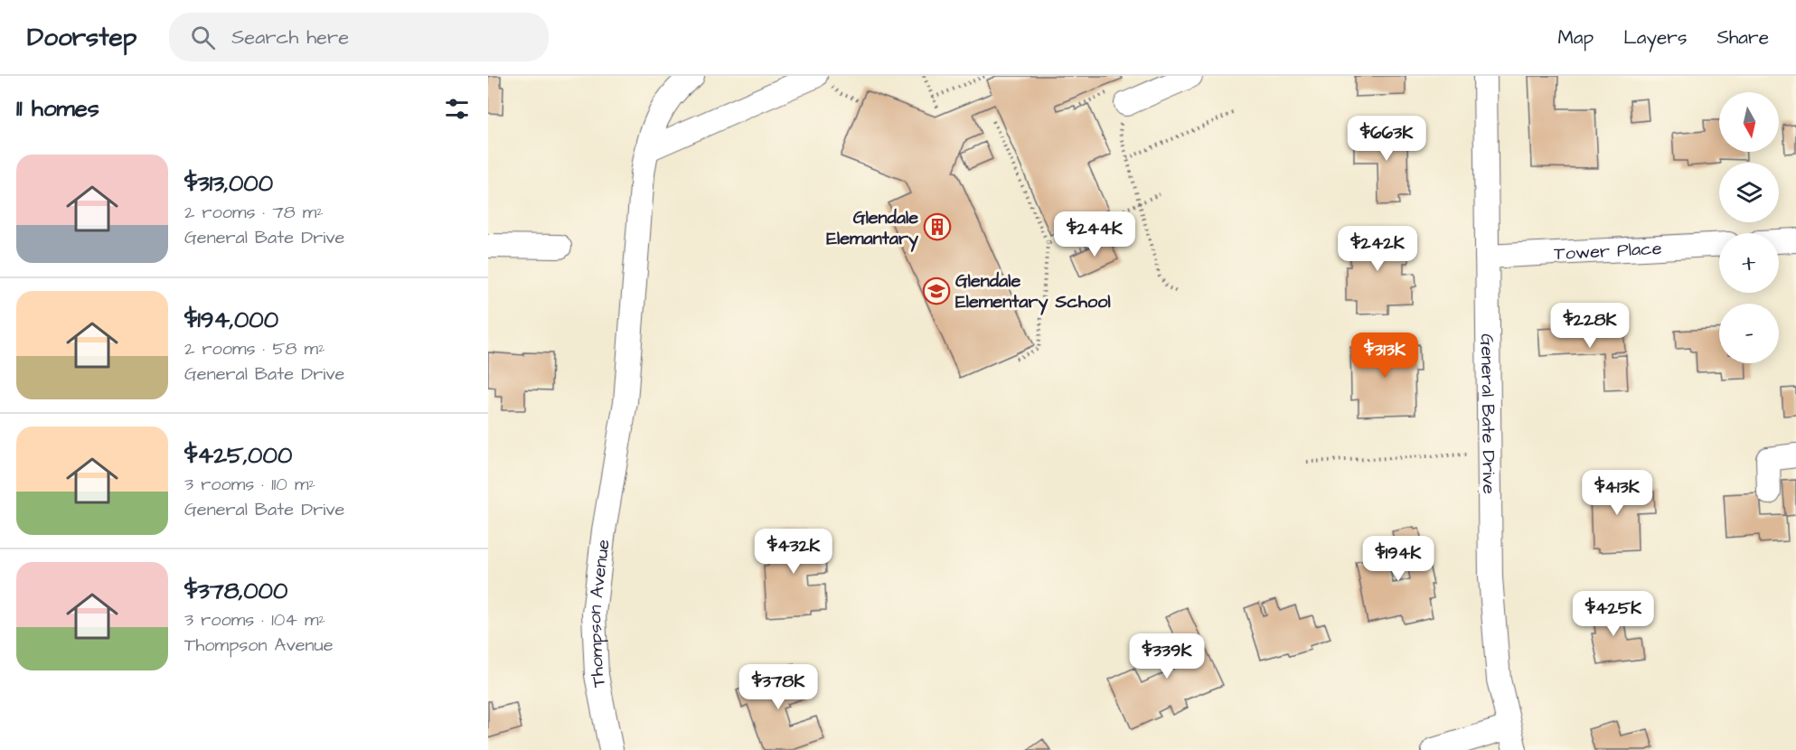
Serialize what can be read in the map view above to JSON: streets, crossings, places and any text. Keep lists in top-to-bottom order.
{
  "streets": {
    "street": ["Tower Place", "General Bate Drive", "Thompson Avenue"]
  },
  "crossings": [
    ["Tower Place", "General Bate Drive"]
  ],
  "places": {
    "building": ["Glendale Elemantary"],
    "school or university": ["Glendale Elementary School"]
  },
  "north": "bottom",
  "page": {
    "header": "Doorstep",
    "search": "Search here",
    "nav": ["Map", "Layers", "Share"],
    "heading": "11 homes",
    "map_buttons": ["+", "−"],
    "price": [
      "$663K",
      "$244K",
      "$242K",
      "$228K",
      "$313K",
      "$413K",
      "$432K",
      "$194K",
      "$425K",
      "$339K",
      "$378K"
    ],
    "list": [
      {
        "name": "$313,000",
        "note": "2 rooms · 78 m² · General Bate Drive"
      },
      {
        "name": "$194,000",
        "note": "2 rooms · 58 m² · General Bate Drive"
      },
      {
        "name": "$425,000",
        "note": "3 rooms · 110 m² · General Bate Drive"
      },
      {
        "name": "$378,000",
        "note": "3 rooms · 104 m² · Thompson Avenue"
      }
    ]
  }
}
